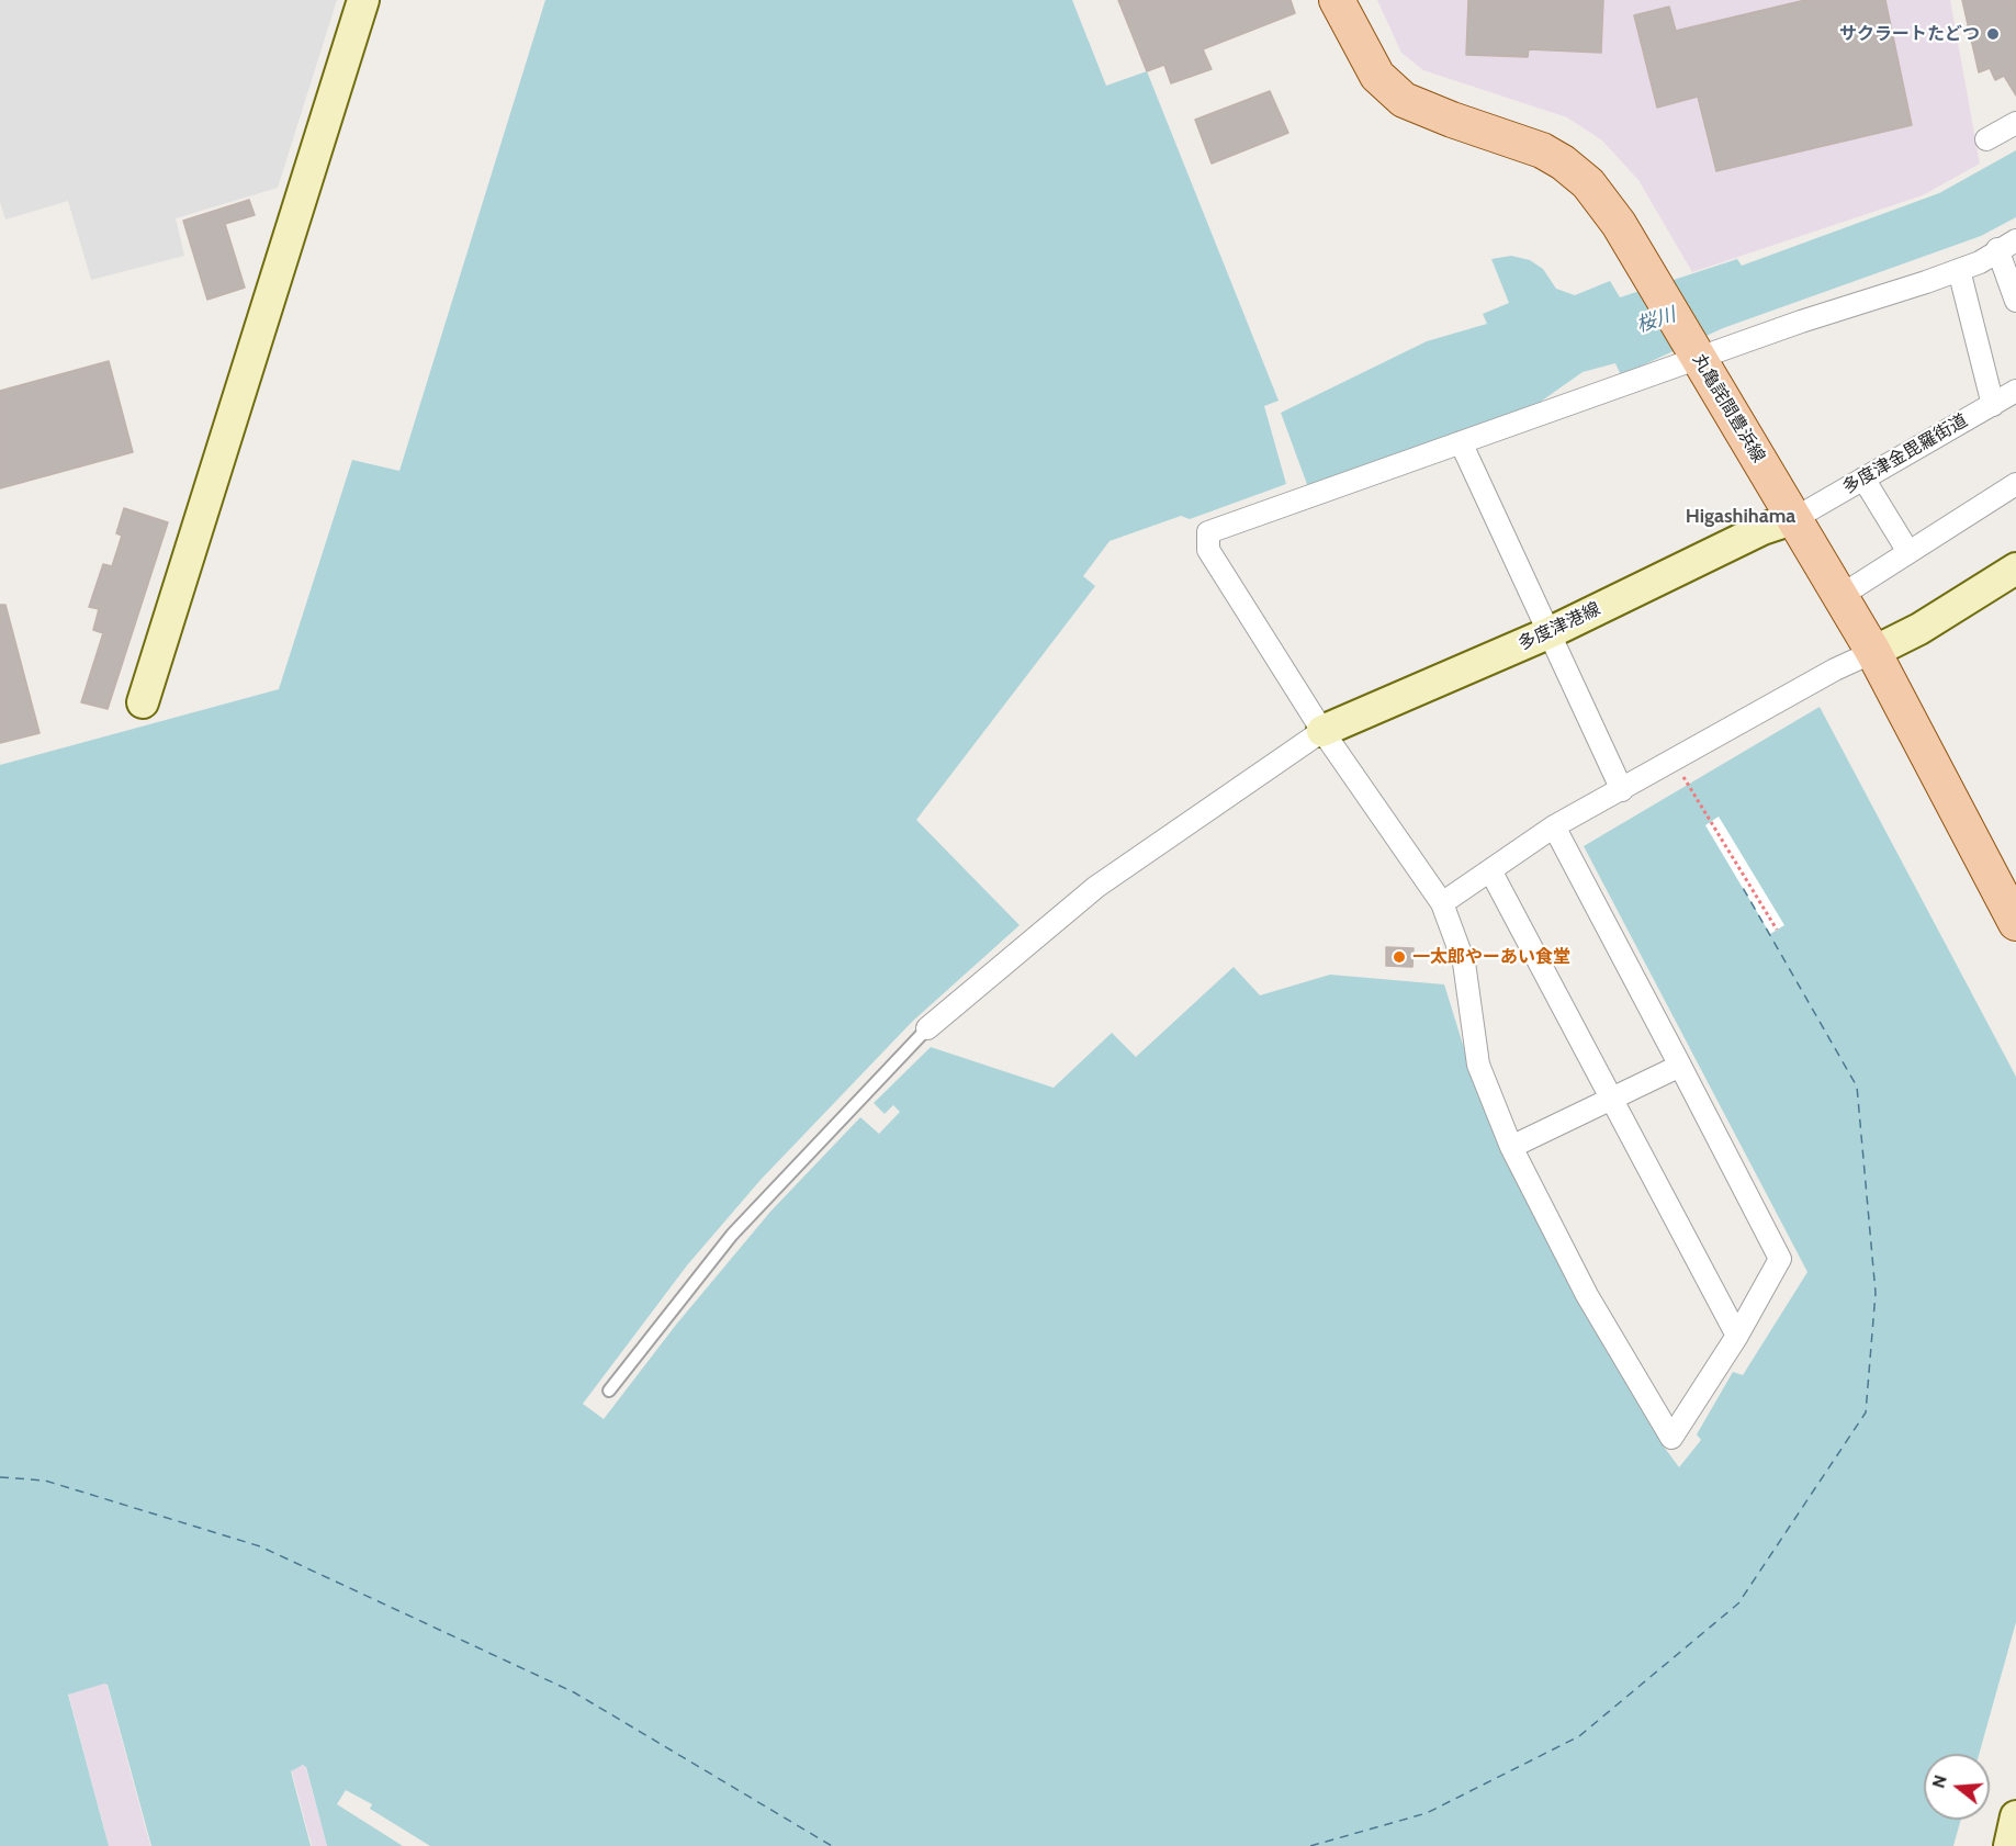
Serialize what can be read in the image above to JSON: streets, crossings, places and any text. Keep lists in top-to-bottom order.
{
  "streets": {
    "main road": ["丸亀詫間豊浜線"],
    "street": ["多度津金毘羅街道", "多度津港線"]
  },
  "crossings": [
    ["丸亀詫間豊浜線", "多度津金毘羅街道"],
    ["丸亀詫間豊浜線", "多度津港線"],
    ["多度津金毘羅街道", "多度津港線"]
  ],
  "districts": ["Higashihama"],
  "water": ["桜川"],
  "places": ["サクラートたどつ", "一太郎やーあい食堂"],
  "north": "left"
}
